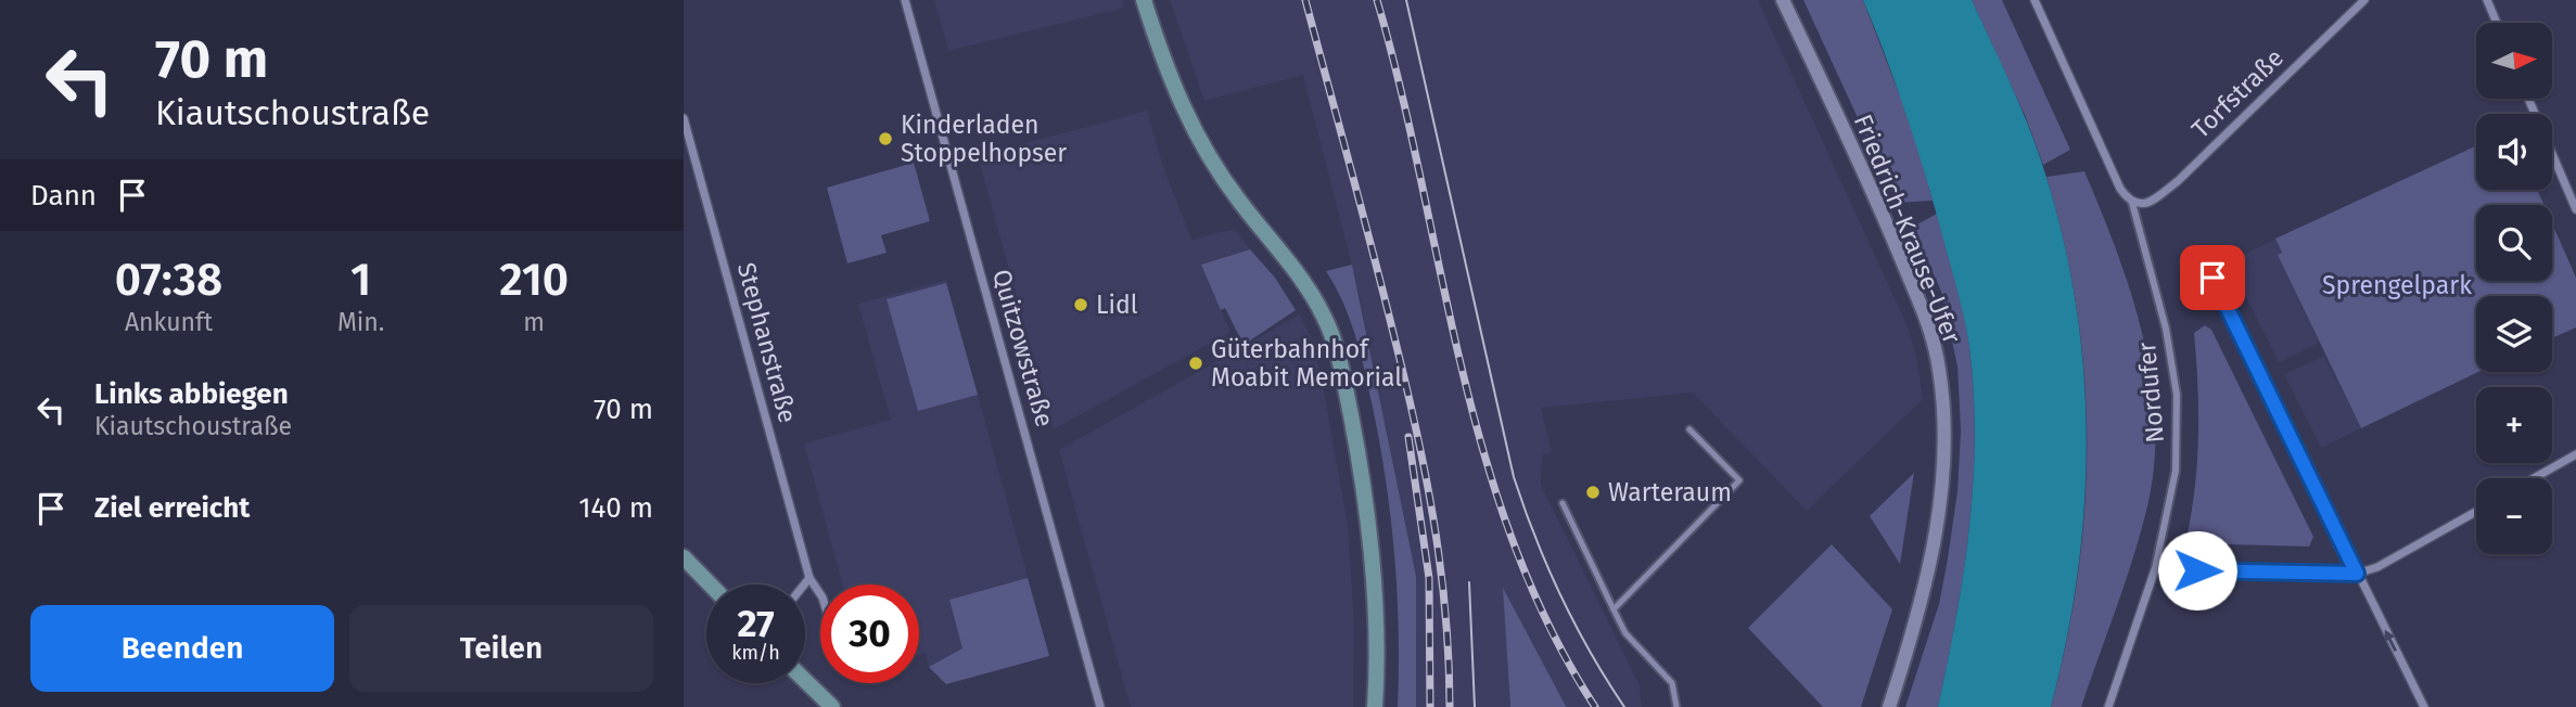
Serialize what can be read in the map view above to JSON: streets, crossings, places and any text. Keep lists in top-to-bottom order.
{
  "streets": {
    "street": [
      "Torfstraße",
      "Friedrich-Krause-Ufer",
      "Stephanstraße",
      "Quitzowstraße",
      "Nordufer"
    ]
  },
  "crossings": [
    ["Torfstraße", "Nordufer"]
  ],
  "parks": ["Sprengelpark"],
  "places": [
    "Kinderladen Stoppelhopser",
    "Lidl",
    "Güterbahnhof Moabit Memorial",
    "Warteraum"
  ],
  "north": "right",
  "page": {
    "turn": ["70 m", "Kiautschoustraße"],
    "map_buttons": ["+", "−"],
    "then": "Dann",
    "eta": [
      "07:38",
      "Ankunft",
      "1",
      "Min.",
      "210",
      "m"
    ],
    "list": [
      {
        "name": "Links abbiegen",
        "note": "Kiautschoustraße",
        "value": "70 m"
      },
      {
        "name": "Ziel erreicht",
        "value": "140 m"
      }
    ],
    "speed": "27 km/h",
    "limit": "30",
    "buttons": ["Beenden", "Teilen"]
  }
}
